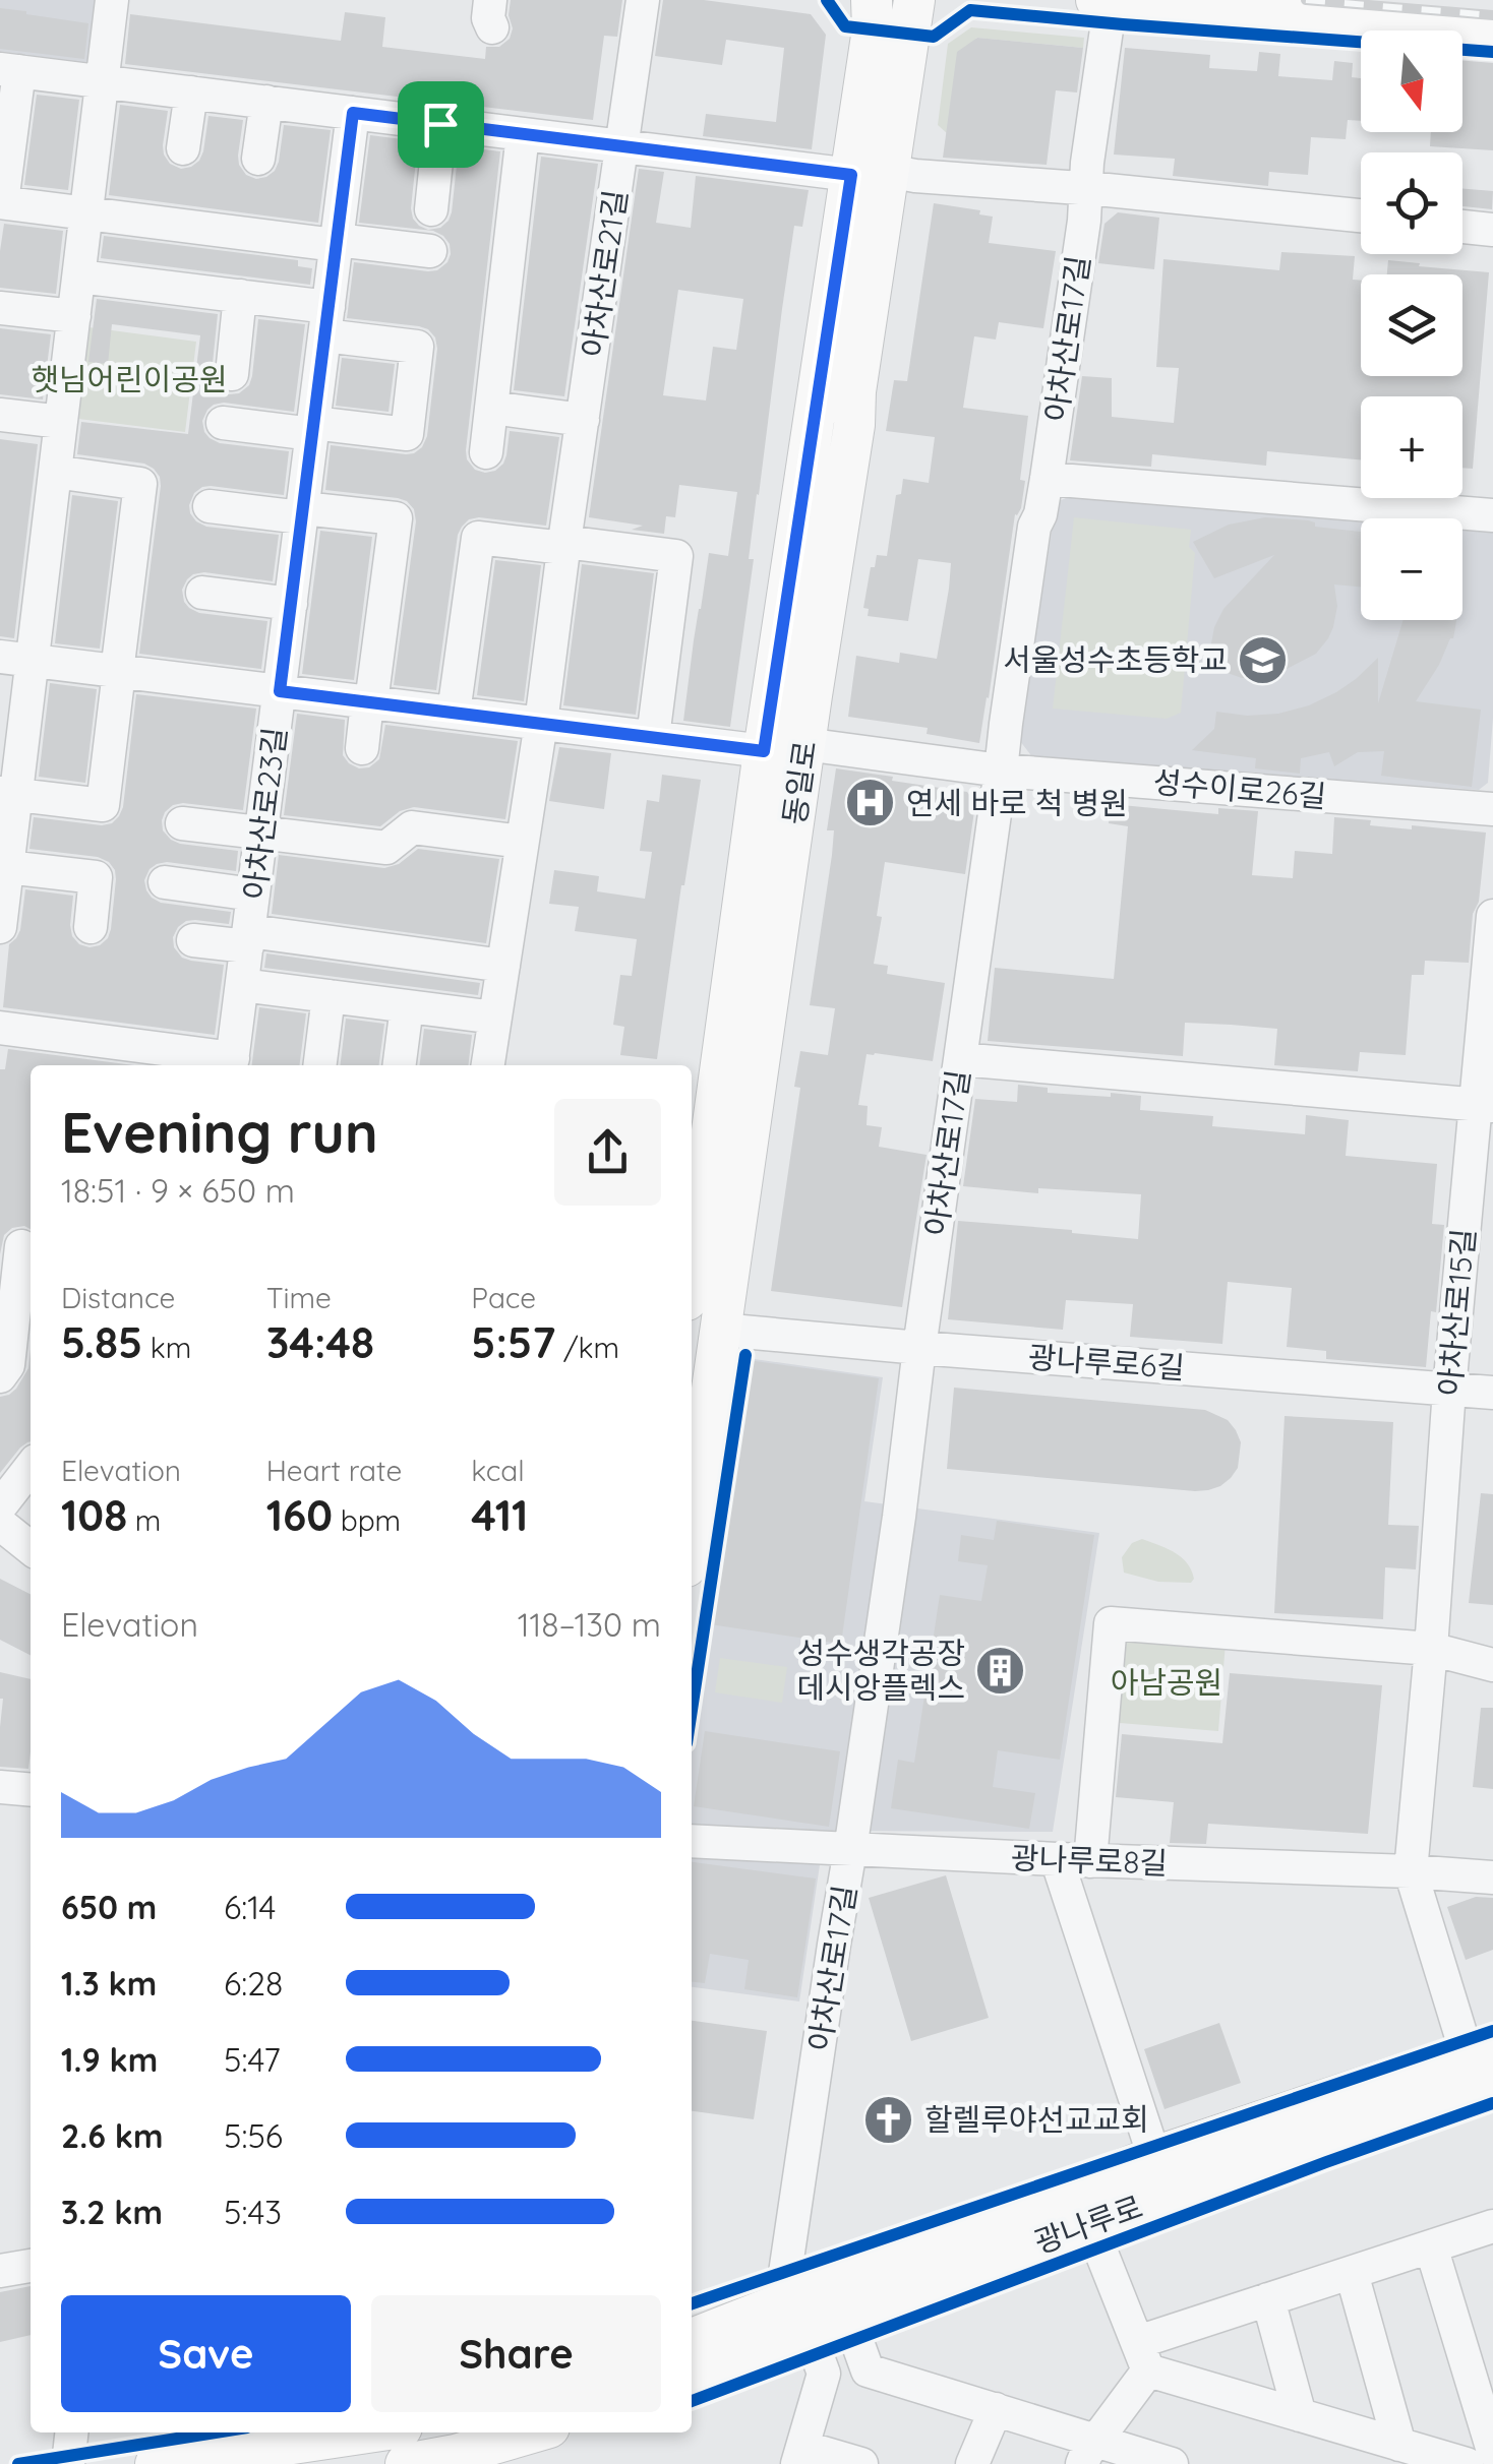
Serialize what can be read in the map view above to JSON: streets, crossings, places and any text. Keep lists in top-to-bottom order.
{
  "streets": {
    "main road": ["동일로", "광나루로"],
    "street": [
      "아차산로21길",
      "아차산로17길",
      "성수이로26길",
      "아차산로23길",
      "아차산로15길",
      "광나루로6길",
      "광나루로8길"
    ]
  },
  "crossings": [
    ["아차산로17길", "성수이로26길"],
    ["아차산로17길", "광나루로6길"],
    ["아차산로17길", "광나루로8길"],
    ["아차산로17길", "광나루로"],
    ["동일로", "성수이로26길"],
    ["동일로", "광나루로6길"],
    ["아차산로15길", "광나루로6길"],
    ["아차산로15길", "광나루로8길"],
    ["아차산로15길", "광나루로"],
    ["광나루로8길", "광나루로"]
  ],
  "parks": ["햇님어린이공원", "아남공원"],
  "places": {
    "school or university": ["서울성수초등학교"],
    "hospital": ["연세 바로 척 병원"],
    "building": ["성수생각공장 데시앙플렉스"],
    "church": ["할렐루야선교교회"]
  },
  "north": "bottom",
  "page": {
    "map_buttons": ["+", "−"],
    "heading": ["Evening run", "18:51 · 9 × 650 m"],
    "stats": [
      ["Distance", "5.85 km"],
      ["Time", "34:48"],
      ["Pace", "5:57 /km"],
      ["Elevation", "108 m"],
      ["Heart rate", "160 bpm"],
      ["kcal", "411"]
    ],
    "chart": ["Elevation", "118–130 m"],
    "list": [
      {
        "name": "650 m",
        "note": "6:14"
      },
      {
        "name": "1.3 km",
        "note": "6:28"
      },
      {
        "name": "1.9 km",
        "note": "5:47"
      },
      {
        "name": "2.6 km",
        "note": "5:56"
      },
      {
        "name": "3.2 km",
        "note": "5:43"
      }
    ],
    "buttons": ["Save", "Share"]
  }
}
